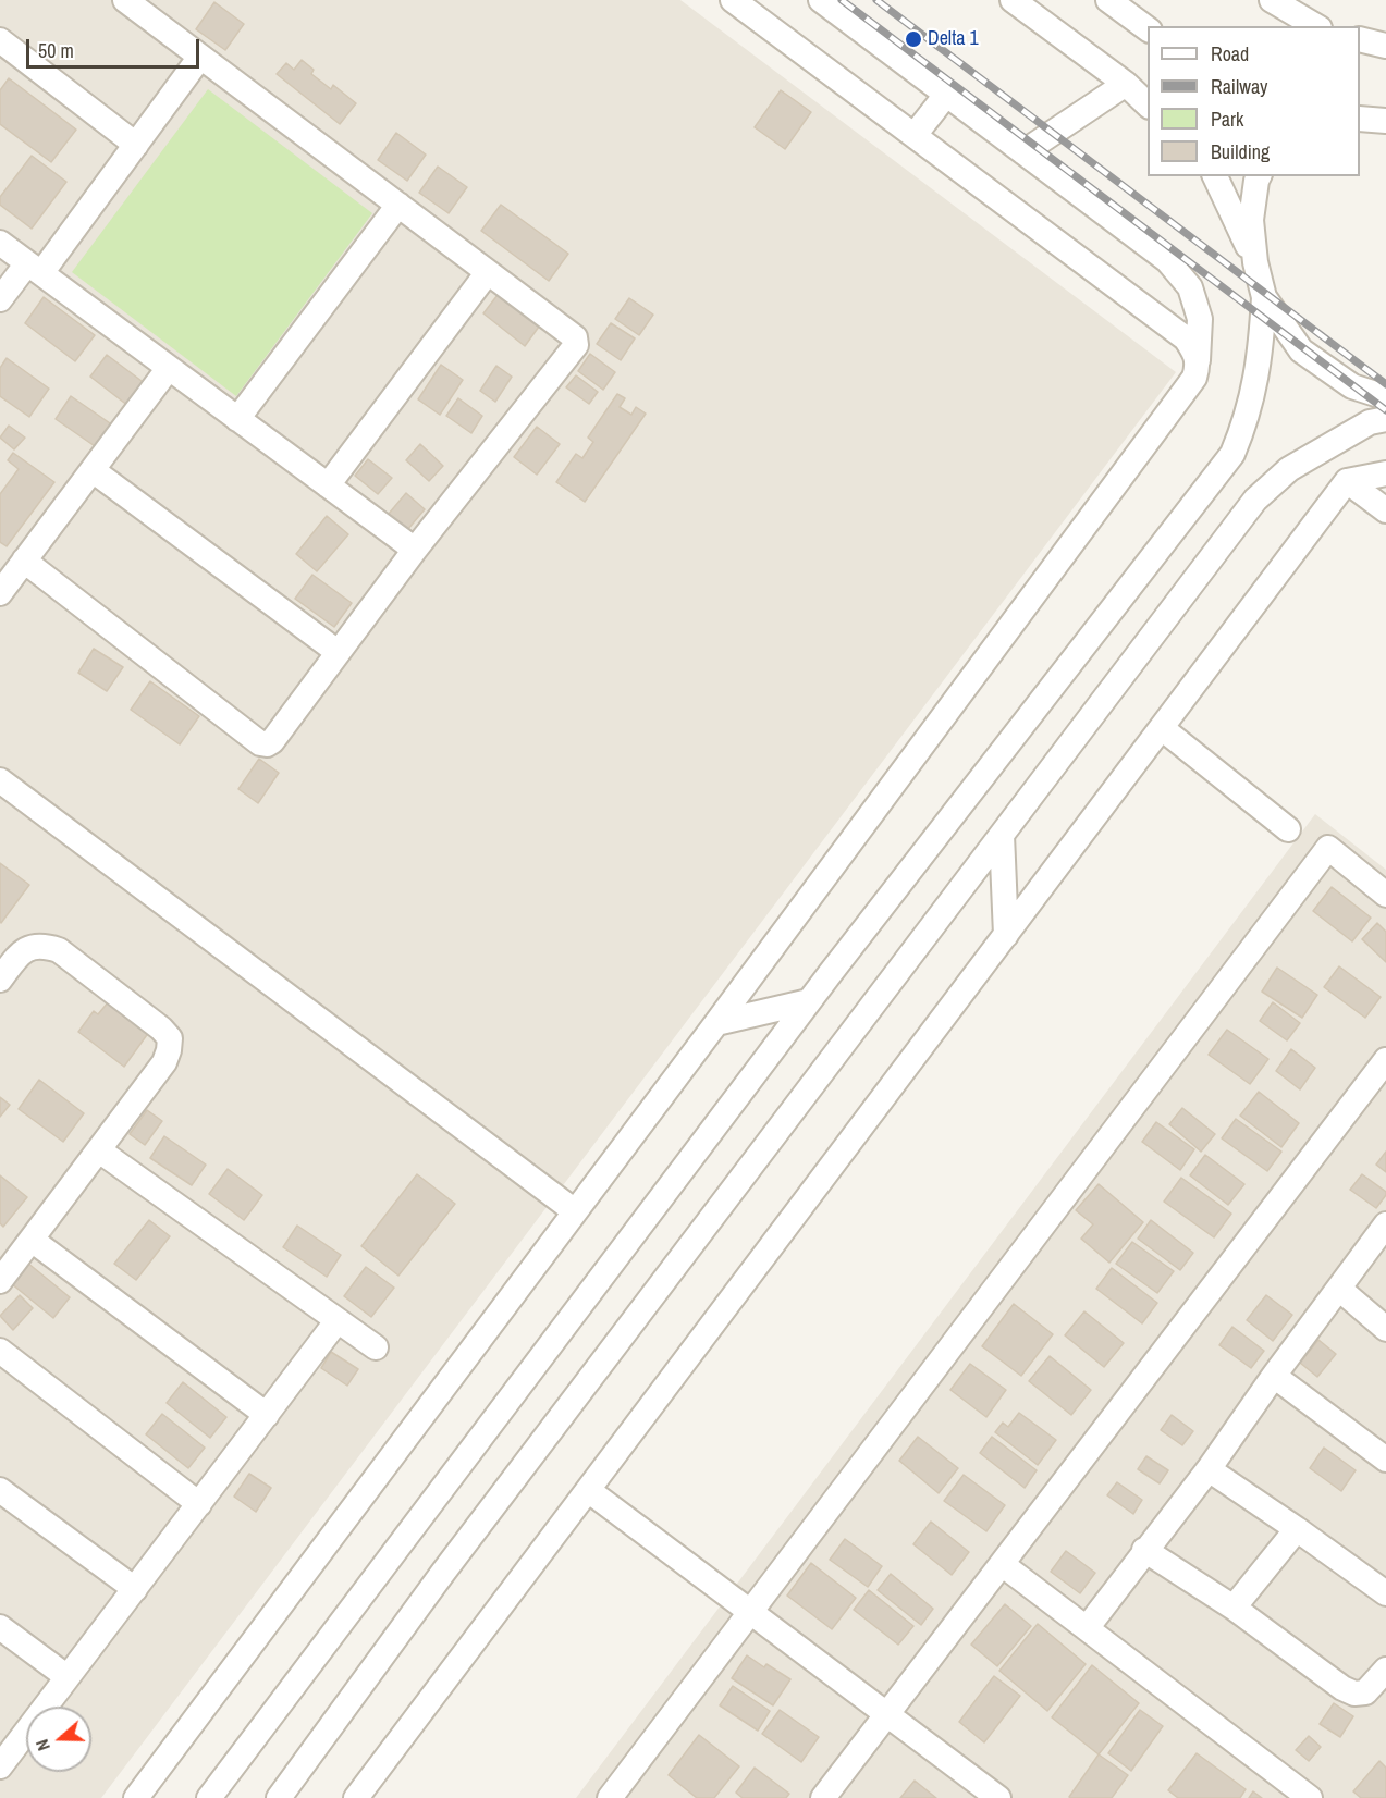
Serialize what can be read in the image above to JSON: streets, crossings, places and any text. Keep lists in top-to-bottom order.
{
  "places": ["Delta 1"],
  "legend": [
    "Road",
    "Railway",
    "Park",
    "Building"
  ],
  "scale_bar": "50 m",
  "north": "left"
}
